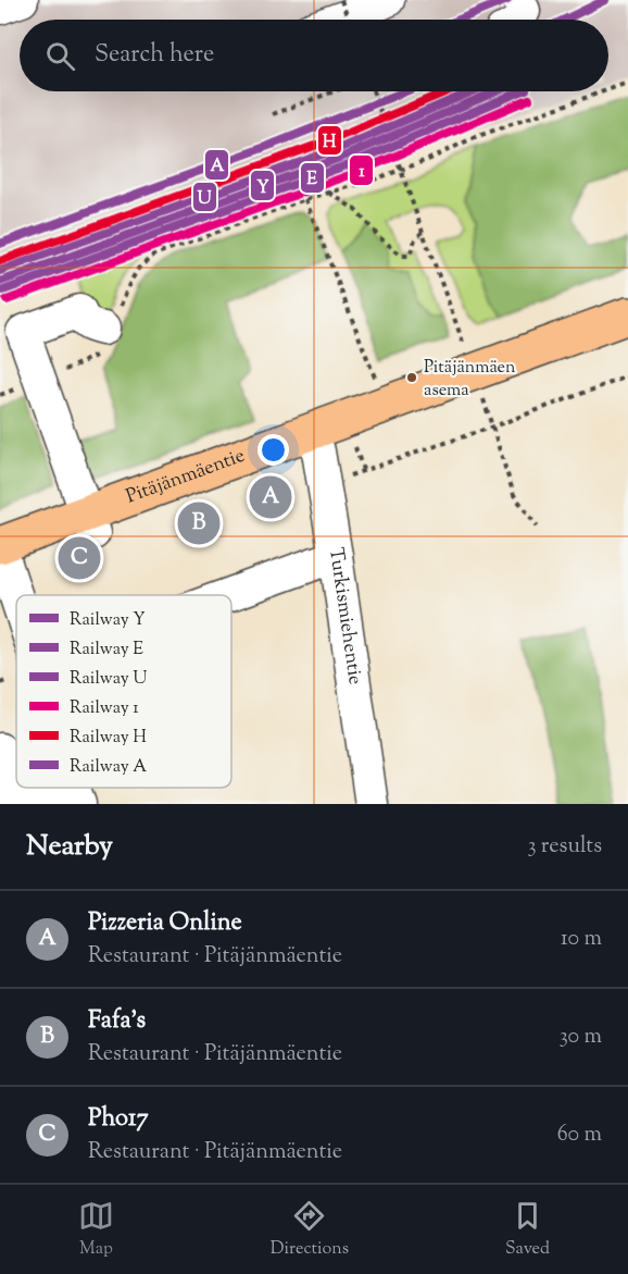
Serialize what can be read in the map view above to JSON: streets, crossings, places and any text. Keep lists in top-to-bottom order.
{
  "streets": {
    "main road": ["Pitäjänmäentie"],
    "street": ["Turkismiehentie"]
  },
  "crossings": [
    ["Pitäjänmäentie", "Turkismiehentie"]
  ],
  "places": ["Pitäjänmäen asema"],
  "lines": [
    "rail line A",
    "rail line Y",
    "rail line E",
    "rail line U",
    "rail line H",
    "rail line 1"
  ],
  "legend": [
    "Railway Y",
    "Railway E",
    "Railway U",
    "Railway 1",
    "Railway H",
    "Railway A"
  ],
  "page": {
    "search": "Search here",
    "pins": ["A", "B", "C"],
    "heading": ["Nearby", "3 results"],
    "list": [
      {
        "mark": "A",
        "name": "Pizzeria Online",
        "note": "Restaurant · Pitäjänmäentie",
        "value": "10 m"
      },
      {
        "mark": "B",
        "name": "Fafa's",
        "note": "Restaurant · Pitäjänmäentie",
        "value": "30 m"
      },
      {
        "mark": "C",
        "name": "Pho17",
        "note": "Restaurant · Pitäjänmäentie",
        "value": "60 m"
      }
    ],
    "nav": ["Map", "Directions", "Saved"]
  }
}
